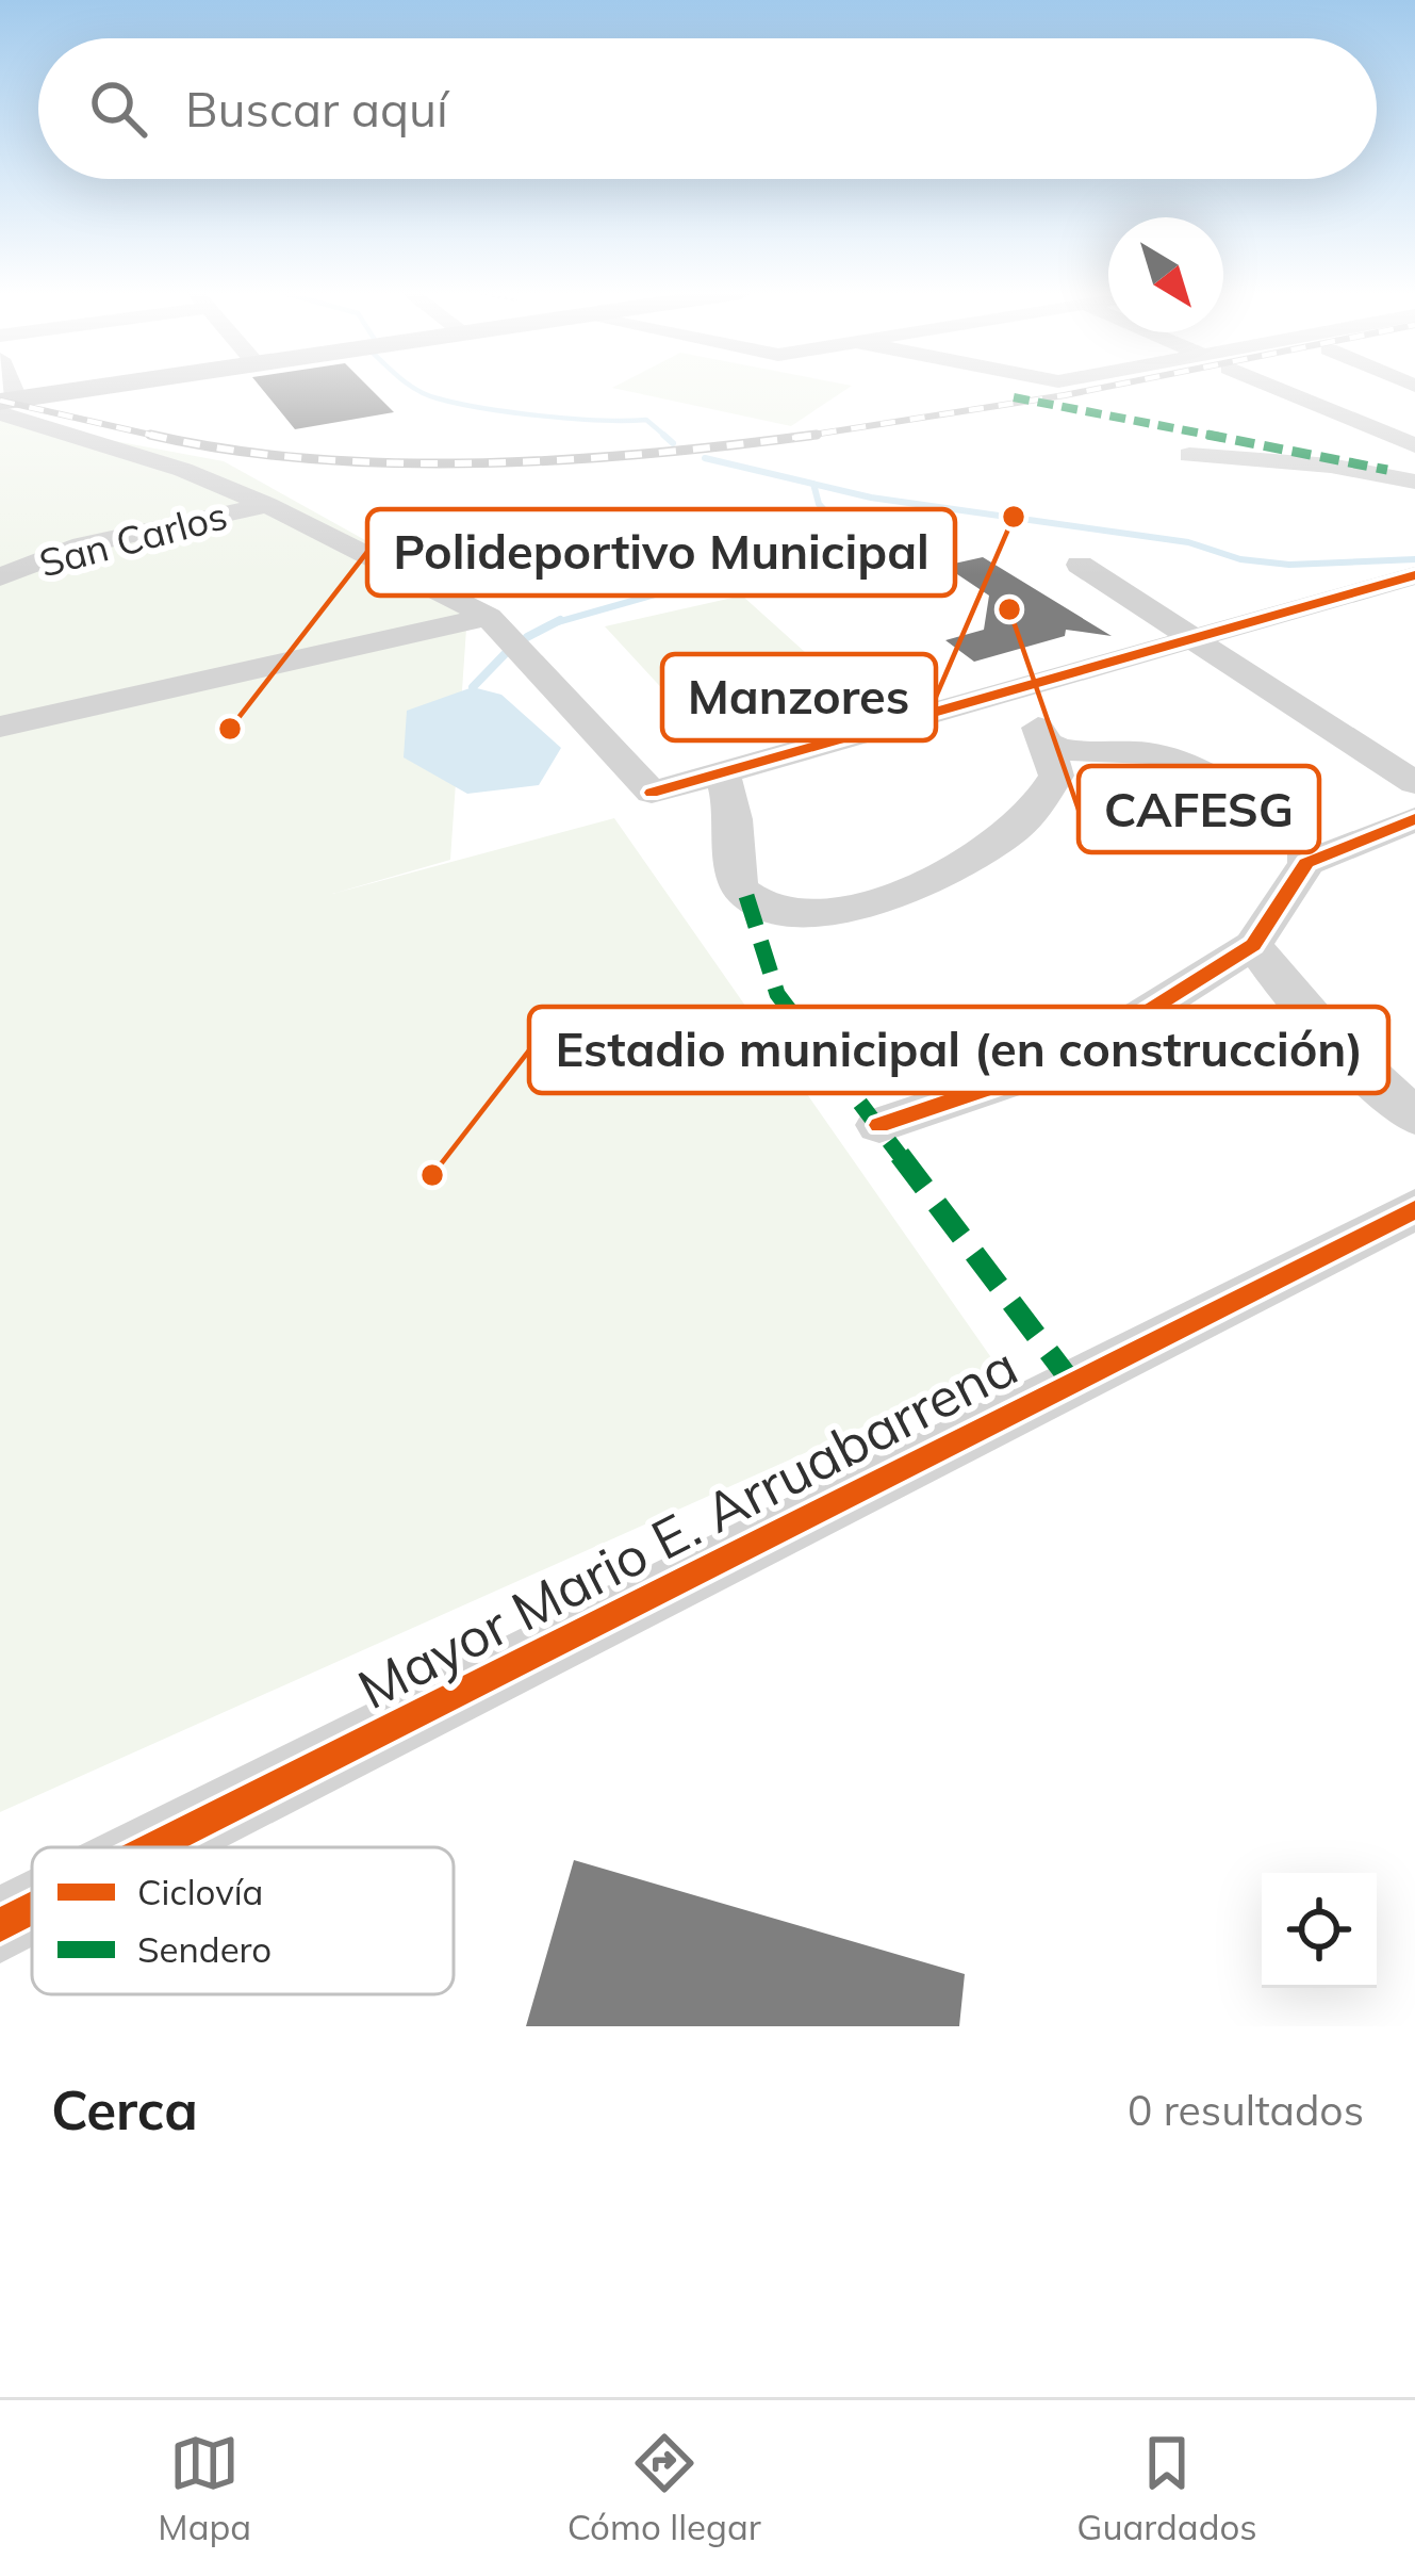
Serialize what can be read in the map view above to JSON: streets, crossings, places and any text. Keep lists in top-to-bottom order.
{
  "streets": {
    "street": ["San Carlos", "Mayor Mario E. Arruabarrena"]
  },
  "places": [
    "Manzores",
    "CAFESG",
    "Polideportivo Municipal",
    "Estadio municipal (en construcción)"
  ],
  "legend": ["Ciclovía", "Sendero"],
  "north": "bottom right",
  "page": {
    "search": "Buscar aquí",
    "heading": ["Cerca", "0 resultados"],
    "nav": ["Mapa", "Cómo llegar", "Guardados"]
  }
}
